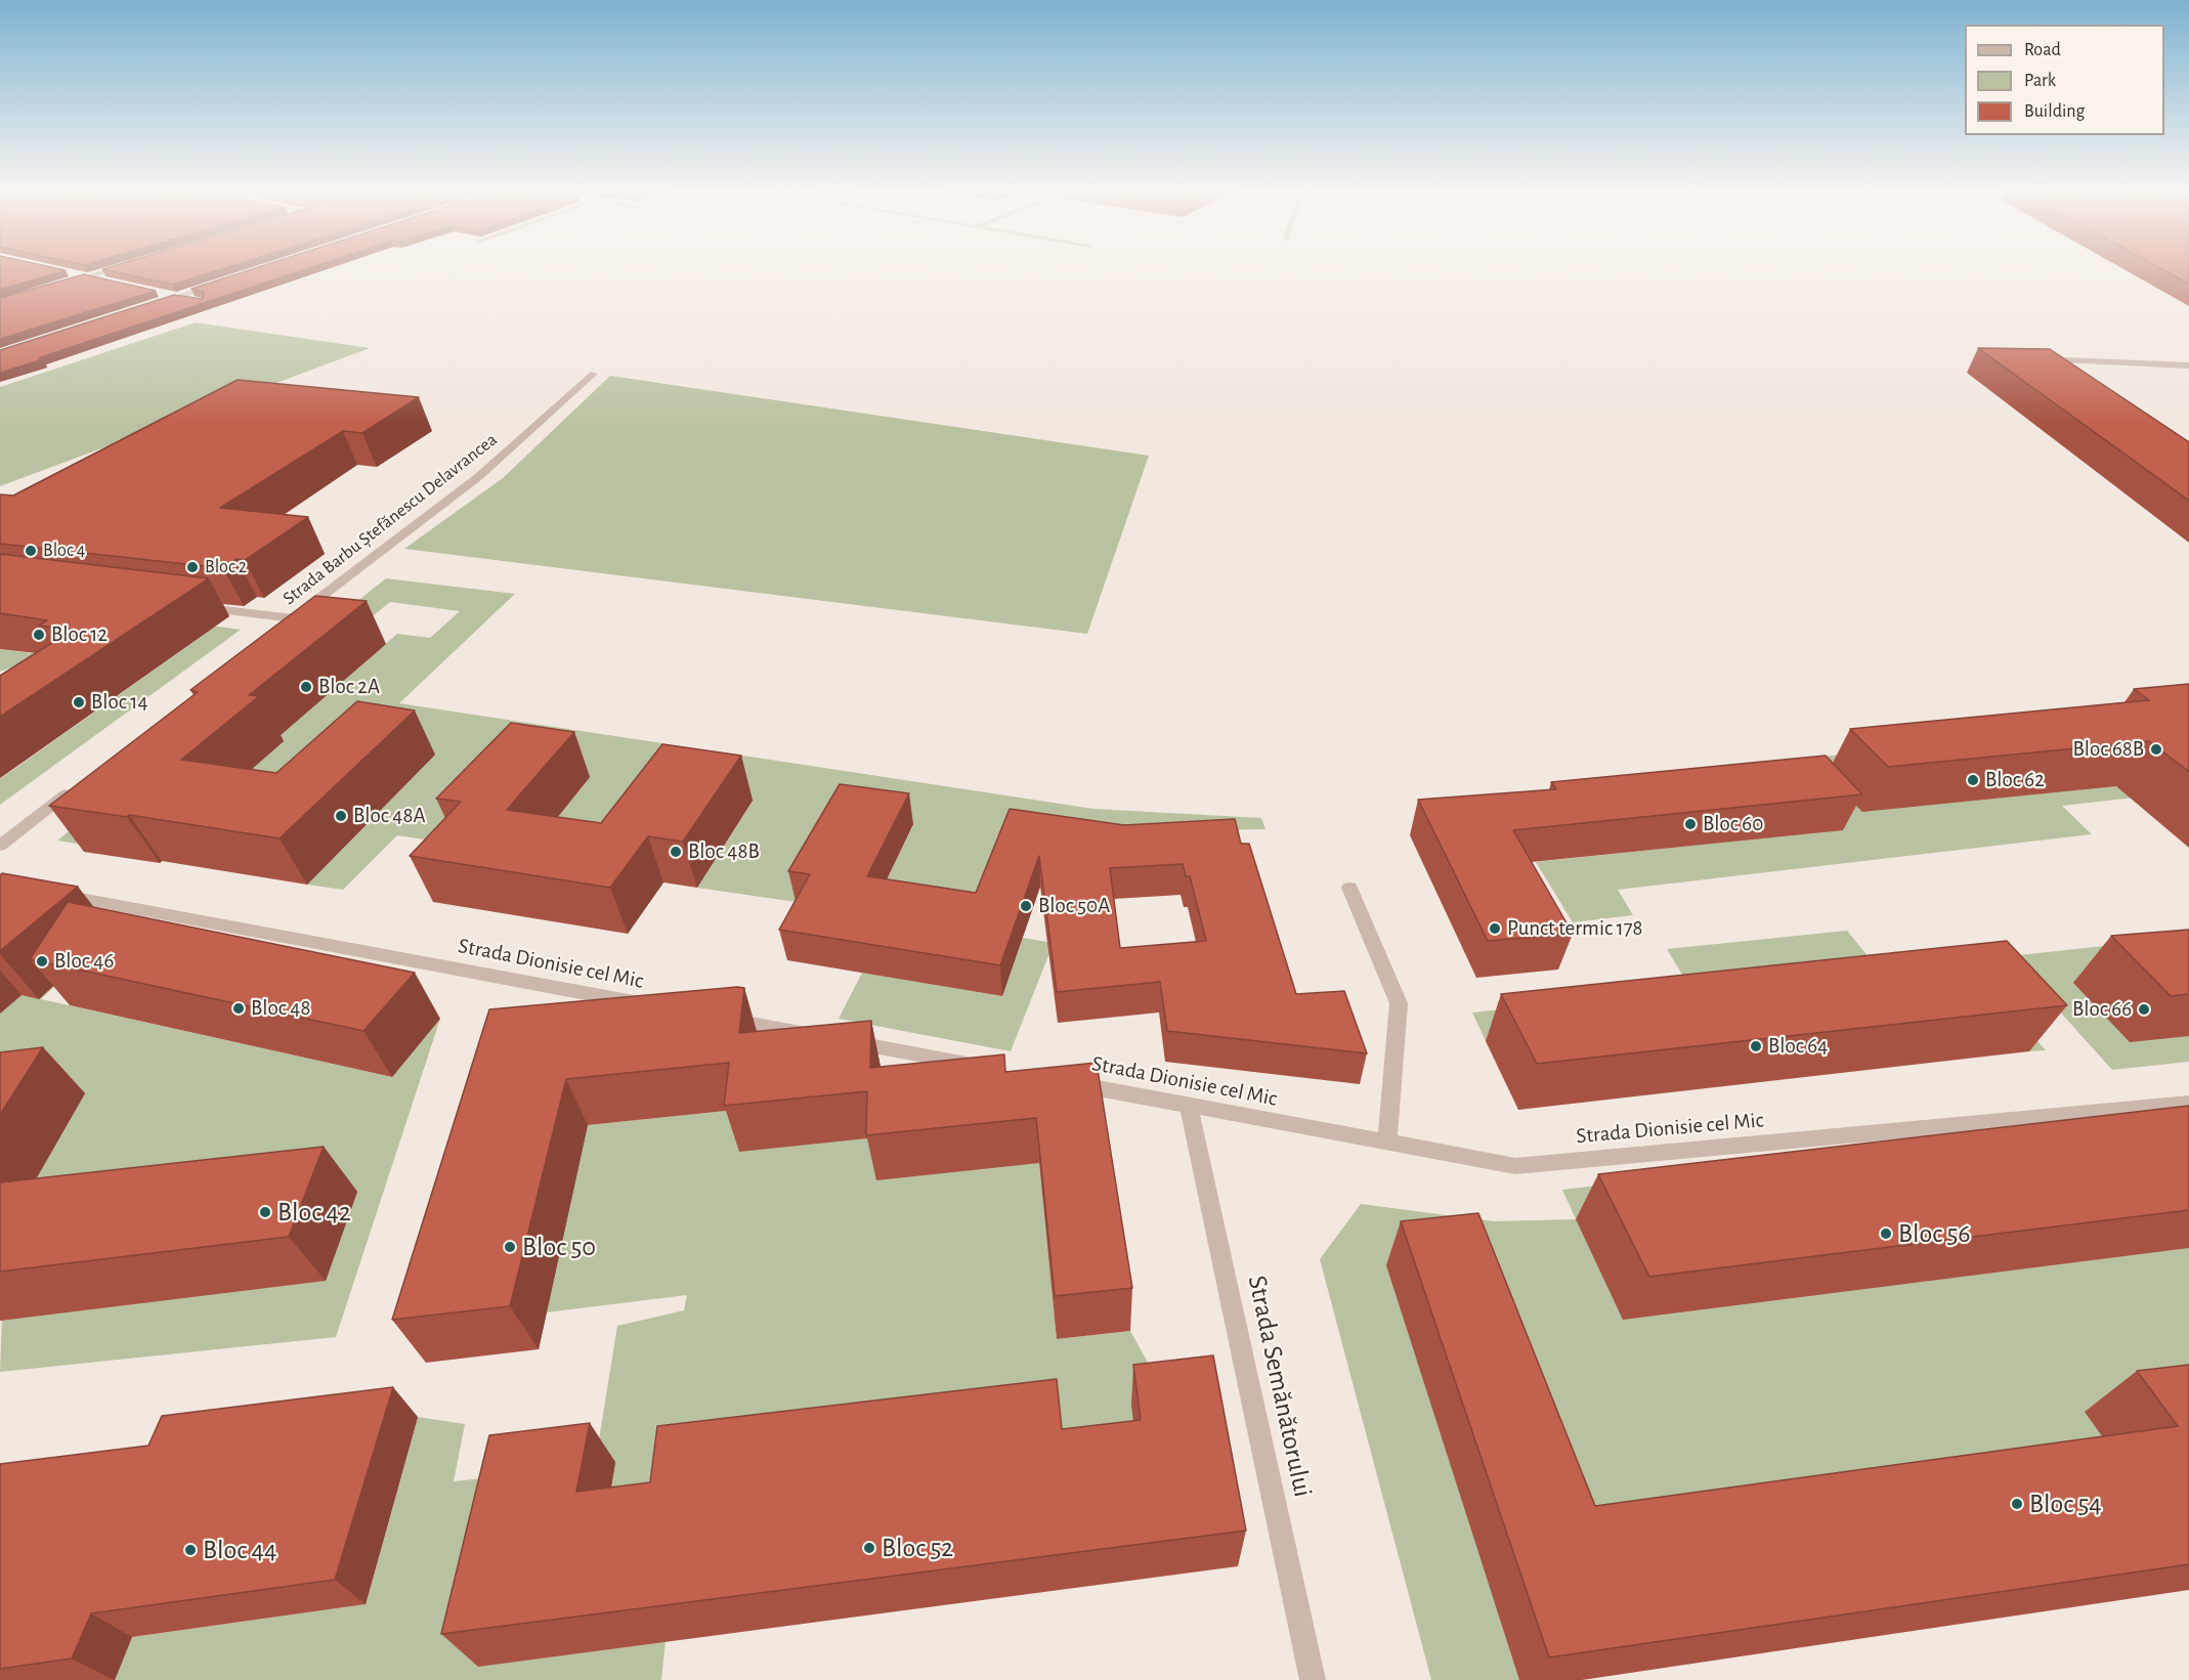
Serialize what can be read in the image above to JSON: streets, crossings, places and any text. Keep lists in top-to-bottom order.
{
  "streets": {
    "street": ["Strada Barbu Ștefănescu Delavrancea", "Strada Dionisie cel Mic", "Strada Semănătorului"]
  },
  "crossings": [
    ["Strada Dionisie cel Mic", "Strada Semănătorului"]
  ],
  "places": [
    "Bloc 4",
    "Bloc 2",
    "Bloc 12",
    "Bloc 2A",
    "Bloc 14",
    "Bloc 68B",
    "Bloc 62",
    "Bloc 48A",
    "Bloc 60",
    "Bloc 48B",
    "Bloc 50A",
    "Punct termic 178",
    "Bloc 46",
    "Bloc 48",
    "Bloc 66",
    "Bloc 64",
    "Bloc 42",
    "Bloc 56",
    "Bloc 50",
    "Bloc 54",
    "Bloc 52",
    "Bloc 44"
  ],
  "legend": ["Road", "Park", "Building"]
}
